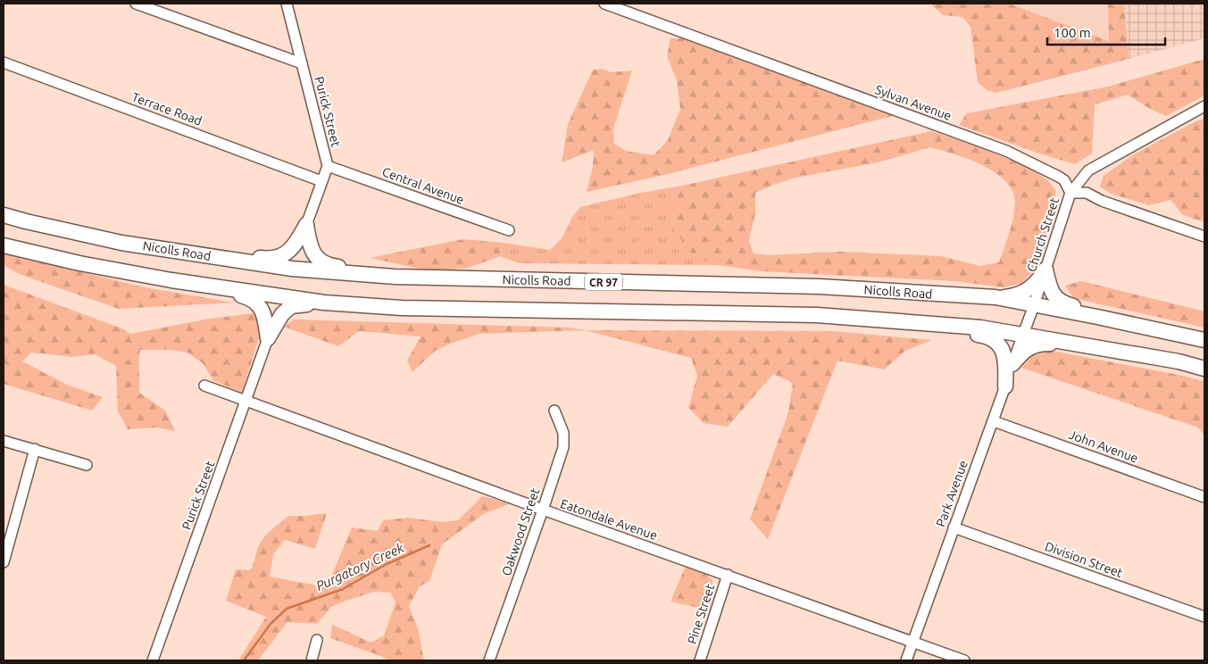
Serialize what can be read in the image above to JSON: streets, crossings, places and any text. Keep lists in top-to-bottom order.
{
  "streets": {
    "highway": ["Nicolls Road", "CR 97"],
    "street": [
      "Sylvan Avenue",
      "Terrace Road",
      "Purick Street",
      "Central Avenue",
      "Church Street",
      "John Avenue",
      "Park Avenue",
      "Eatondale Avenue",
      "Oakwood Street",
      "Division Street",
      "Pine Street"
    ]
  },
  "crossings": [
    ["Sylvan Avenue", "Church Street"],
    ["Terrace Road", "Purick Street"],
    ["Purick Street", "Central Avenue"],
    ["Purick Street", "Eatondale Avenue"],
    ["Church Street", "Nicolls Road"],
    ["Church Street", "Park Avenue"],
    ["John Avenue", "Park Avenue"],
    ["Park Avenue", "Eatondale Avenue"],
    ["Park Avenue", "Division Street"],
    ["Eatondale Avenue", "Oakwood Street"],
    ["Eatondale Avenue", "Pine Street"]
  ],
  "water": ["Purgatory Creek"],
  "scale_bar": "100 m"
}
